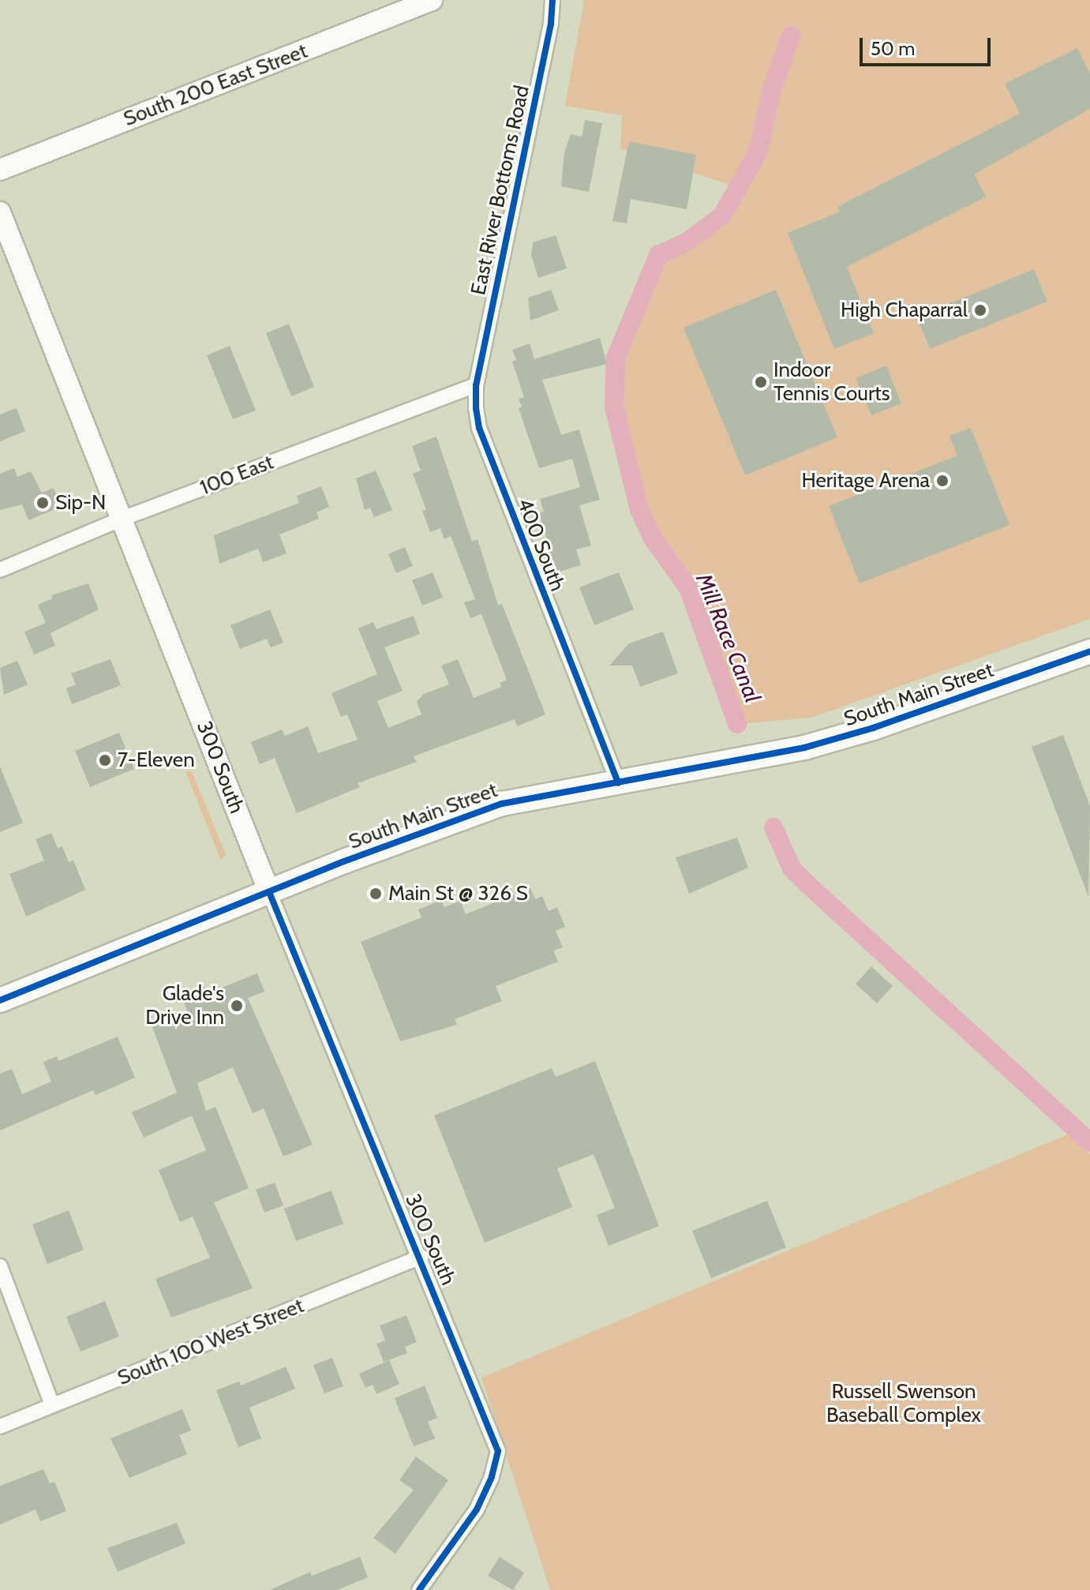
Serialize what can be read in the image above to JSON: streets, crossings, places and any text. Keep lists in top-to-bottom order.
{
  "streets": {
    "main road": ["South 200 East Street", "South Main Street", "300 South"],
    "street": [
      "East River Bottoms Road",
      "100 East",
      "400 South",
      "South 100 West Street"
    ]
  },
  "crossings": [
    ["East River Bottoms Road", "100 East"],
    ["East River Bottoms Road", "400 South"],
    ["100 East", "400 South"],
    ["100 East", "300 South"],
    ["400 South", "South Main Street"],
    ["South Main Street", "300 South"],
    ["300 South", "South 100 West Street"]
  ],
  "water": ["Mill Race Canal"],
  "parks": ["Russell Swenson Baseball Complex"],
  "places": [
    "High Chaparral",
    "Indoor Tennis Courts",
    "Heritage Arena",
    "Sip-N",
    "7-Eleven",
    "Main St @ 326 S",
    "Glade's Drive Inn"
  ],
  "scale_bar": "50 m"
}
